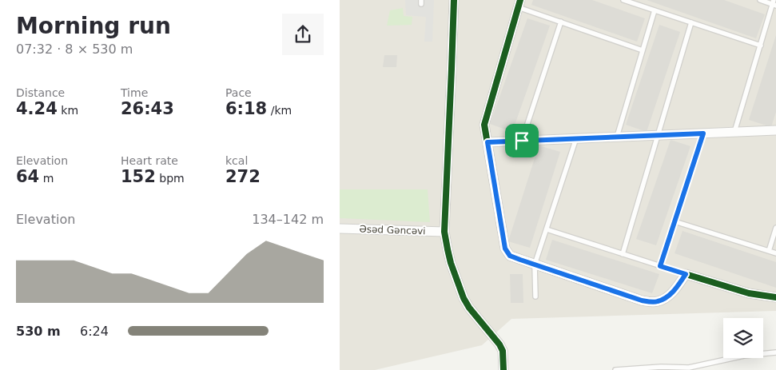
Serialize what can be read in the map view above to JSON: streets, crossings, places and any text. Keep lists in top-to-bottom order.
{
  "streets": {
    "street": ["Əsəd Gəncəvi"]
  },
  "page": {
    "heading": ["Morning run", "07:32 · 8 × 530 m"],
    "stats": [
      ["Distance", "4.24 km"],
      ["Time", "26:43"],
      ["Pace", "6:18 /km"],
      ["Elevation", "64 m"],
      ["Heart rate", "152 bpm"],
      ["kcal", "272"]
    ],
    "chart": ["Elevation", "134–142 m"],
    "list": [
      {
        "name": "530 m",
        "note": "6:24"
      }
    ]
  }
}
